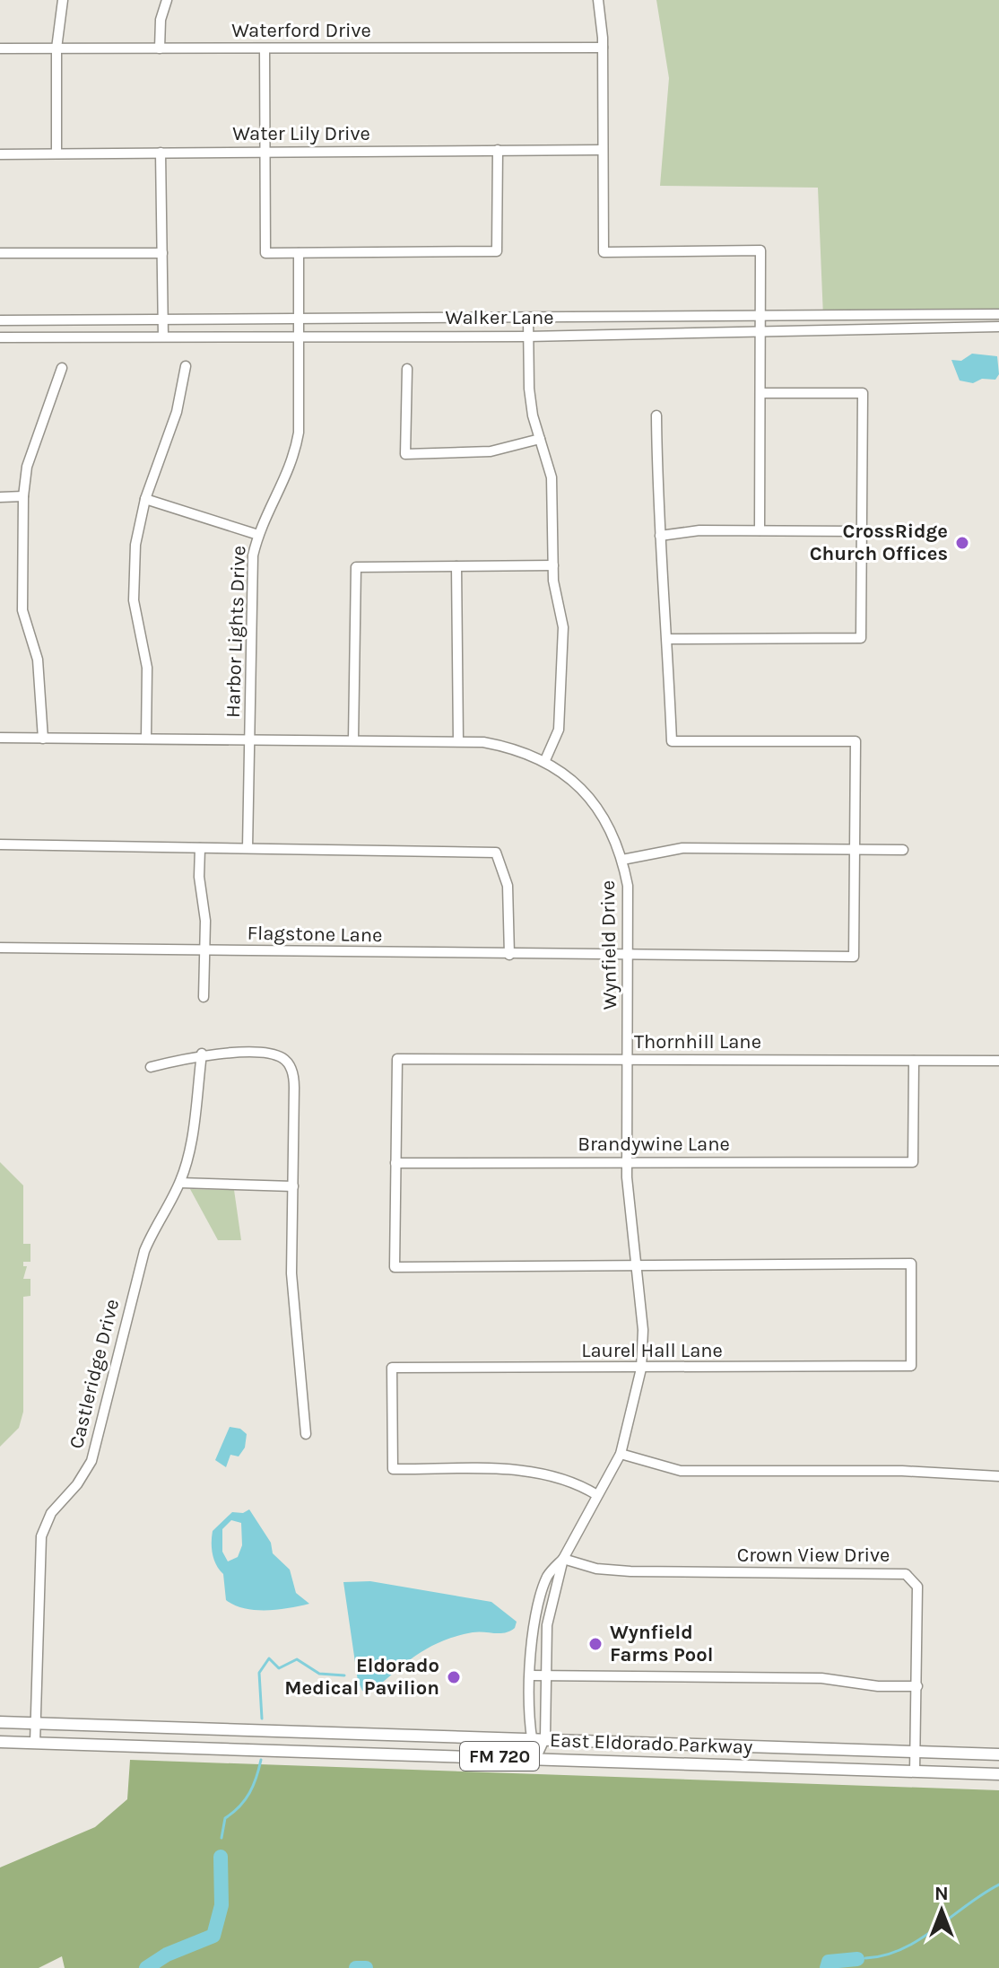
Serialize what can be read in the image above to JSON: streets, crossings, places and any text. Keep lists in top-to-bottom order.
{
  "streets": {
    "main road": ["East Eldorado Parkway", "FM 720"],
    "street": [
      "Waterford Drive",
      "Water Lily Drive",
      "Walker Lane",
      "Harbor Lights Drive",
      "Flagstone Lane",
      "Wynfield Drive",
      "Thornhill Lane",
      "Brandywine Lane",
      "Laurel Hall Lane",
      "Castleridge Drive",
      "Crown View Drive"
    ]
  },
  "crossings": [
    ["Walker Lane", "Harbor Lights Drive"],
    ["Harbor Lights Drive", "Wynfield Drive"],
    ["Flagstone Lane", "Wynfield Drive"],
    ["Wynfield Drive", "Thornhill Lane"],
    ["Wynfield Drive", "Brandywine Lane"],
    ["Wynfield Drive", "Laurel Hall Lane"],
    ["Wynfield Drive", "Crown View Drive"],
    ["Wynfield Drive", "East Eldorado Parkway"],
    ["Thornhill Lane", "Brandywine Lane"],
    ["Castleridge Drive", "East Eldorado Parkway"],
    ["Crown View Drive", "East Eldorado Parkway"]
  ],
  "places": ["CrossRidge Church Offices", "Wynfield Farms Pool", "Eldorado Medical Pavilion"],
  "north": "top"
}
